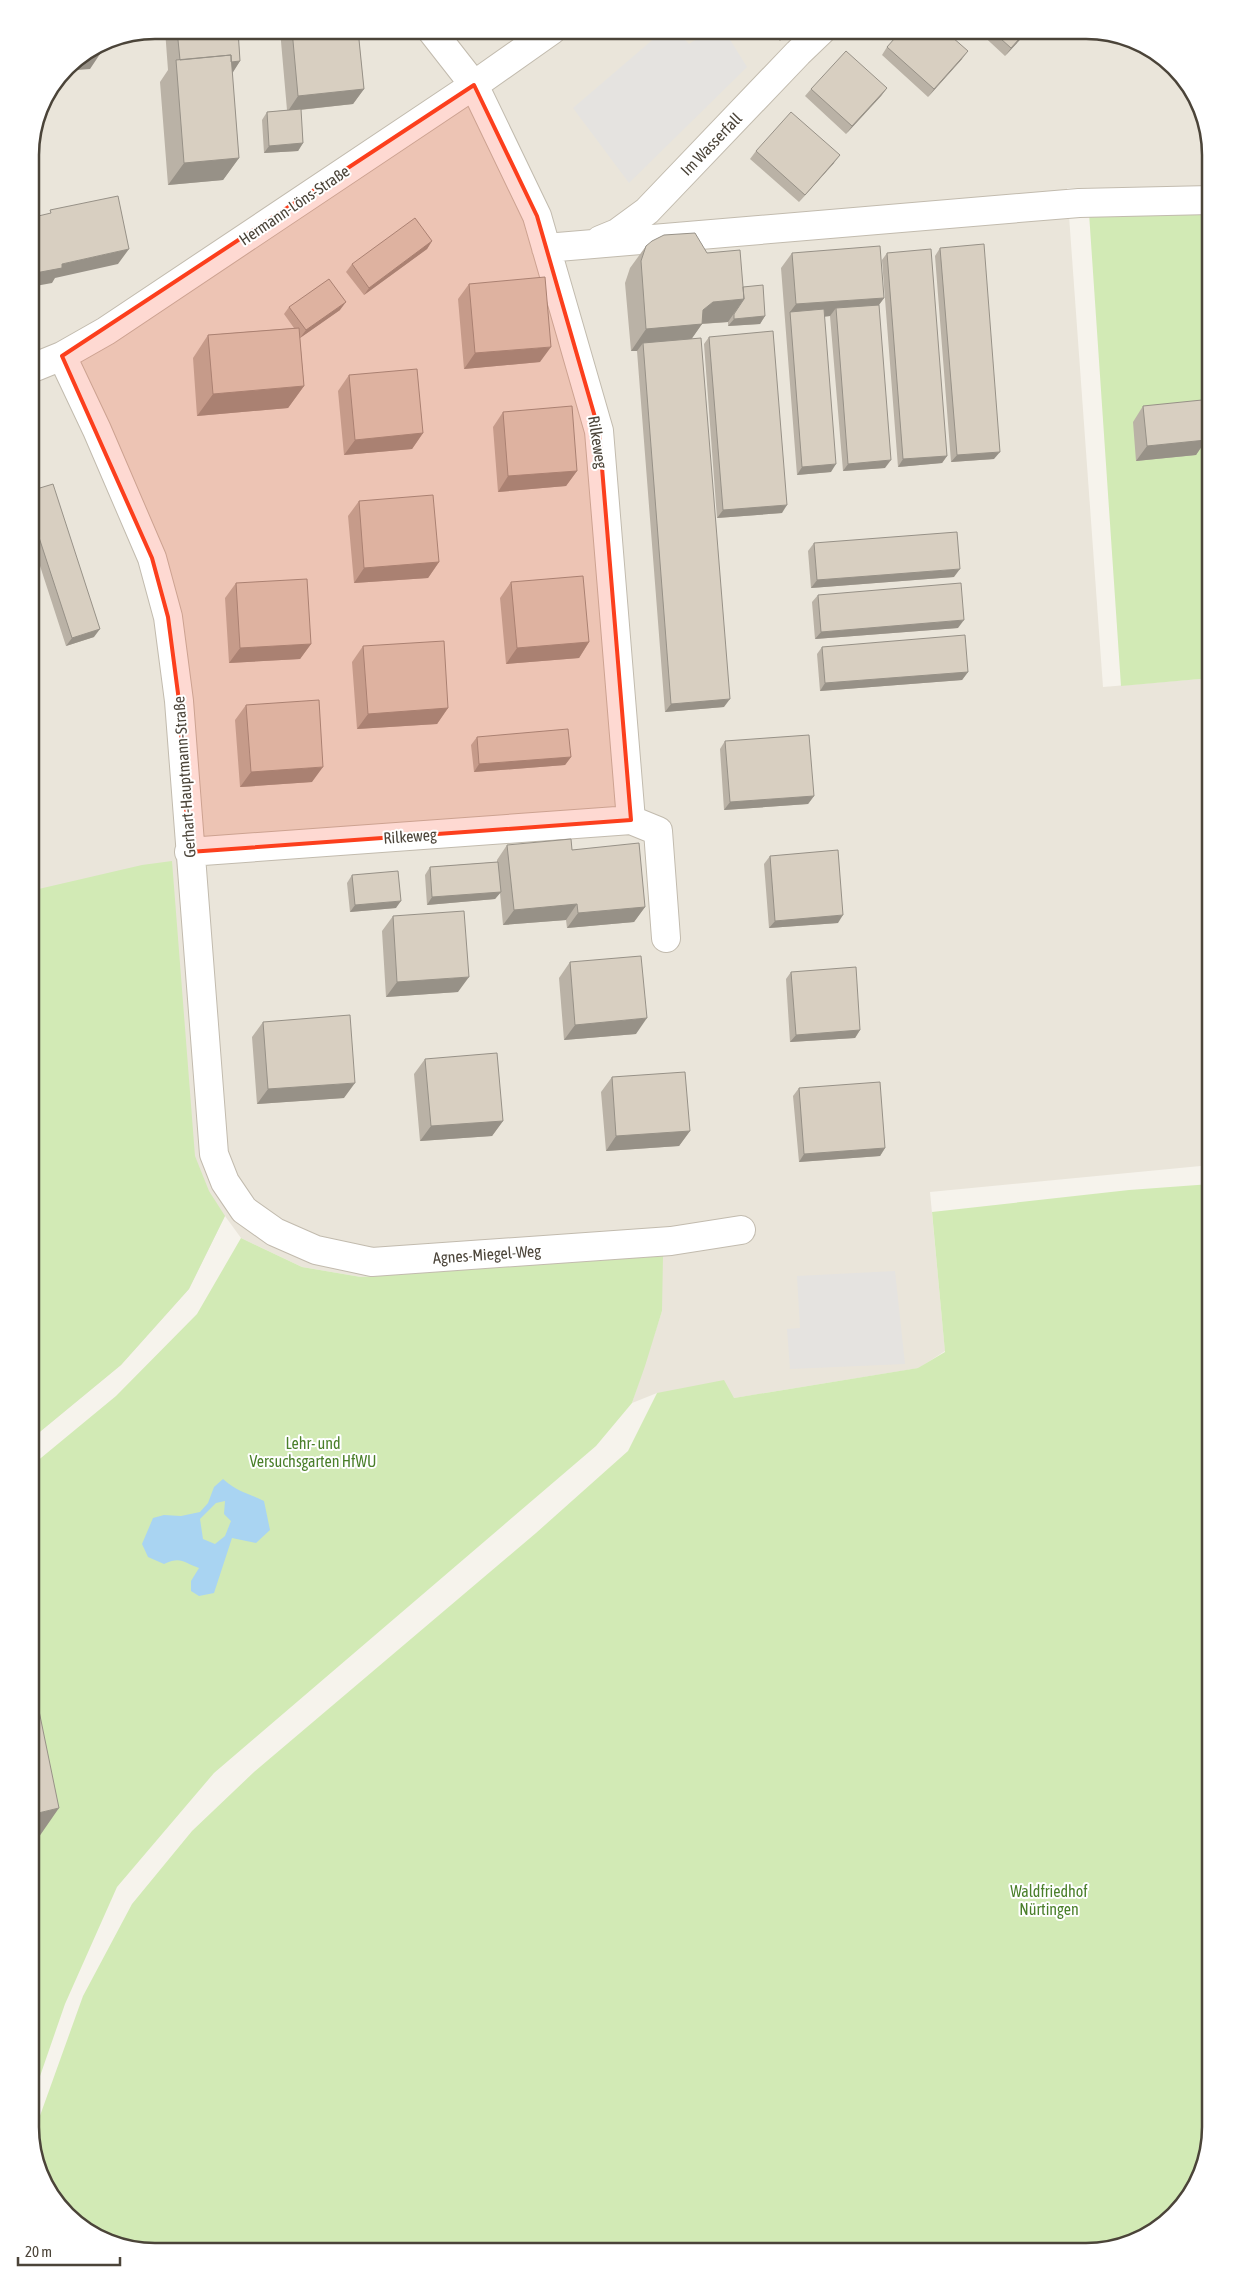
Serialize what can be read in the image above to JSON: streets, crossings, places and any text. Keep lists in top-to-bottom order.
{
  "streets": {
    "street": [
      "Im Wasserfall",
      "Hermann-Löns-Straße",
      "Rilkeweg",
      "Gerhart-Hauptmann-Straße",
      "Agnes-Miegel-Weg"
    ]
  },
  "crossings": [
    ["Hermann-Löns-Straße", "Rilkeweg"],
    ["Hermann-Löns-Straße", "Gerhart-Hauptmann-Straße"],
    ["Rilkeweg", "Gerhart-Hauptmann-Straße"],
    ["Gerhart-Hauptmann-Straße", "Agnes-Miegel-Weg"]
  ],
  "parks": ["Lehr- und Versuchsgarten HfWU", "Waldfriedhof Nürtingen"],
  "scale_bar": "20 m"
}
